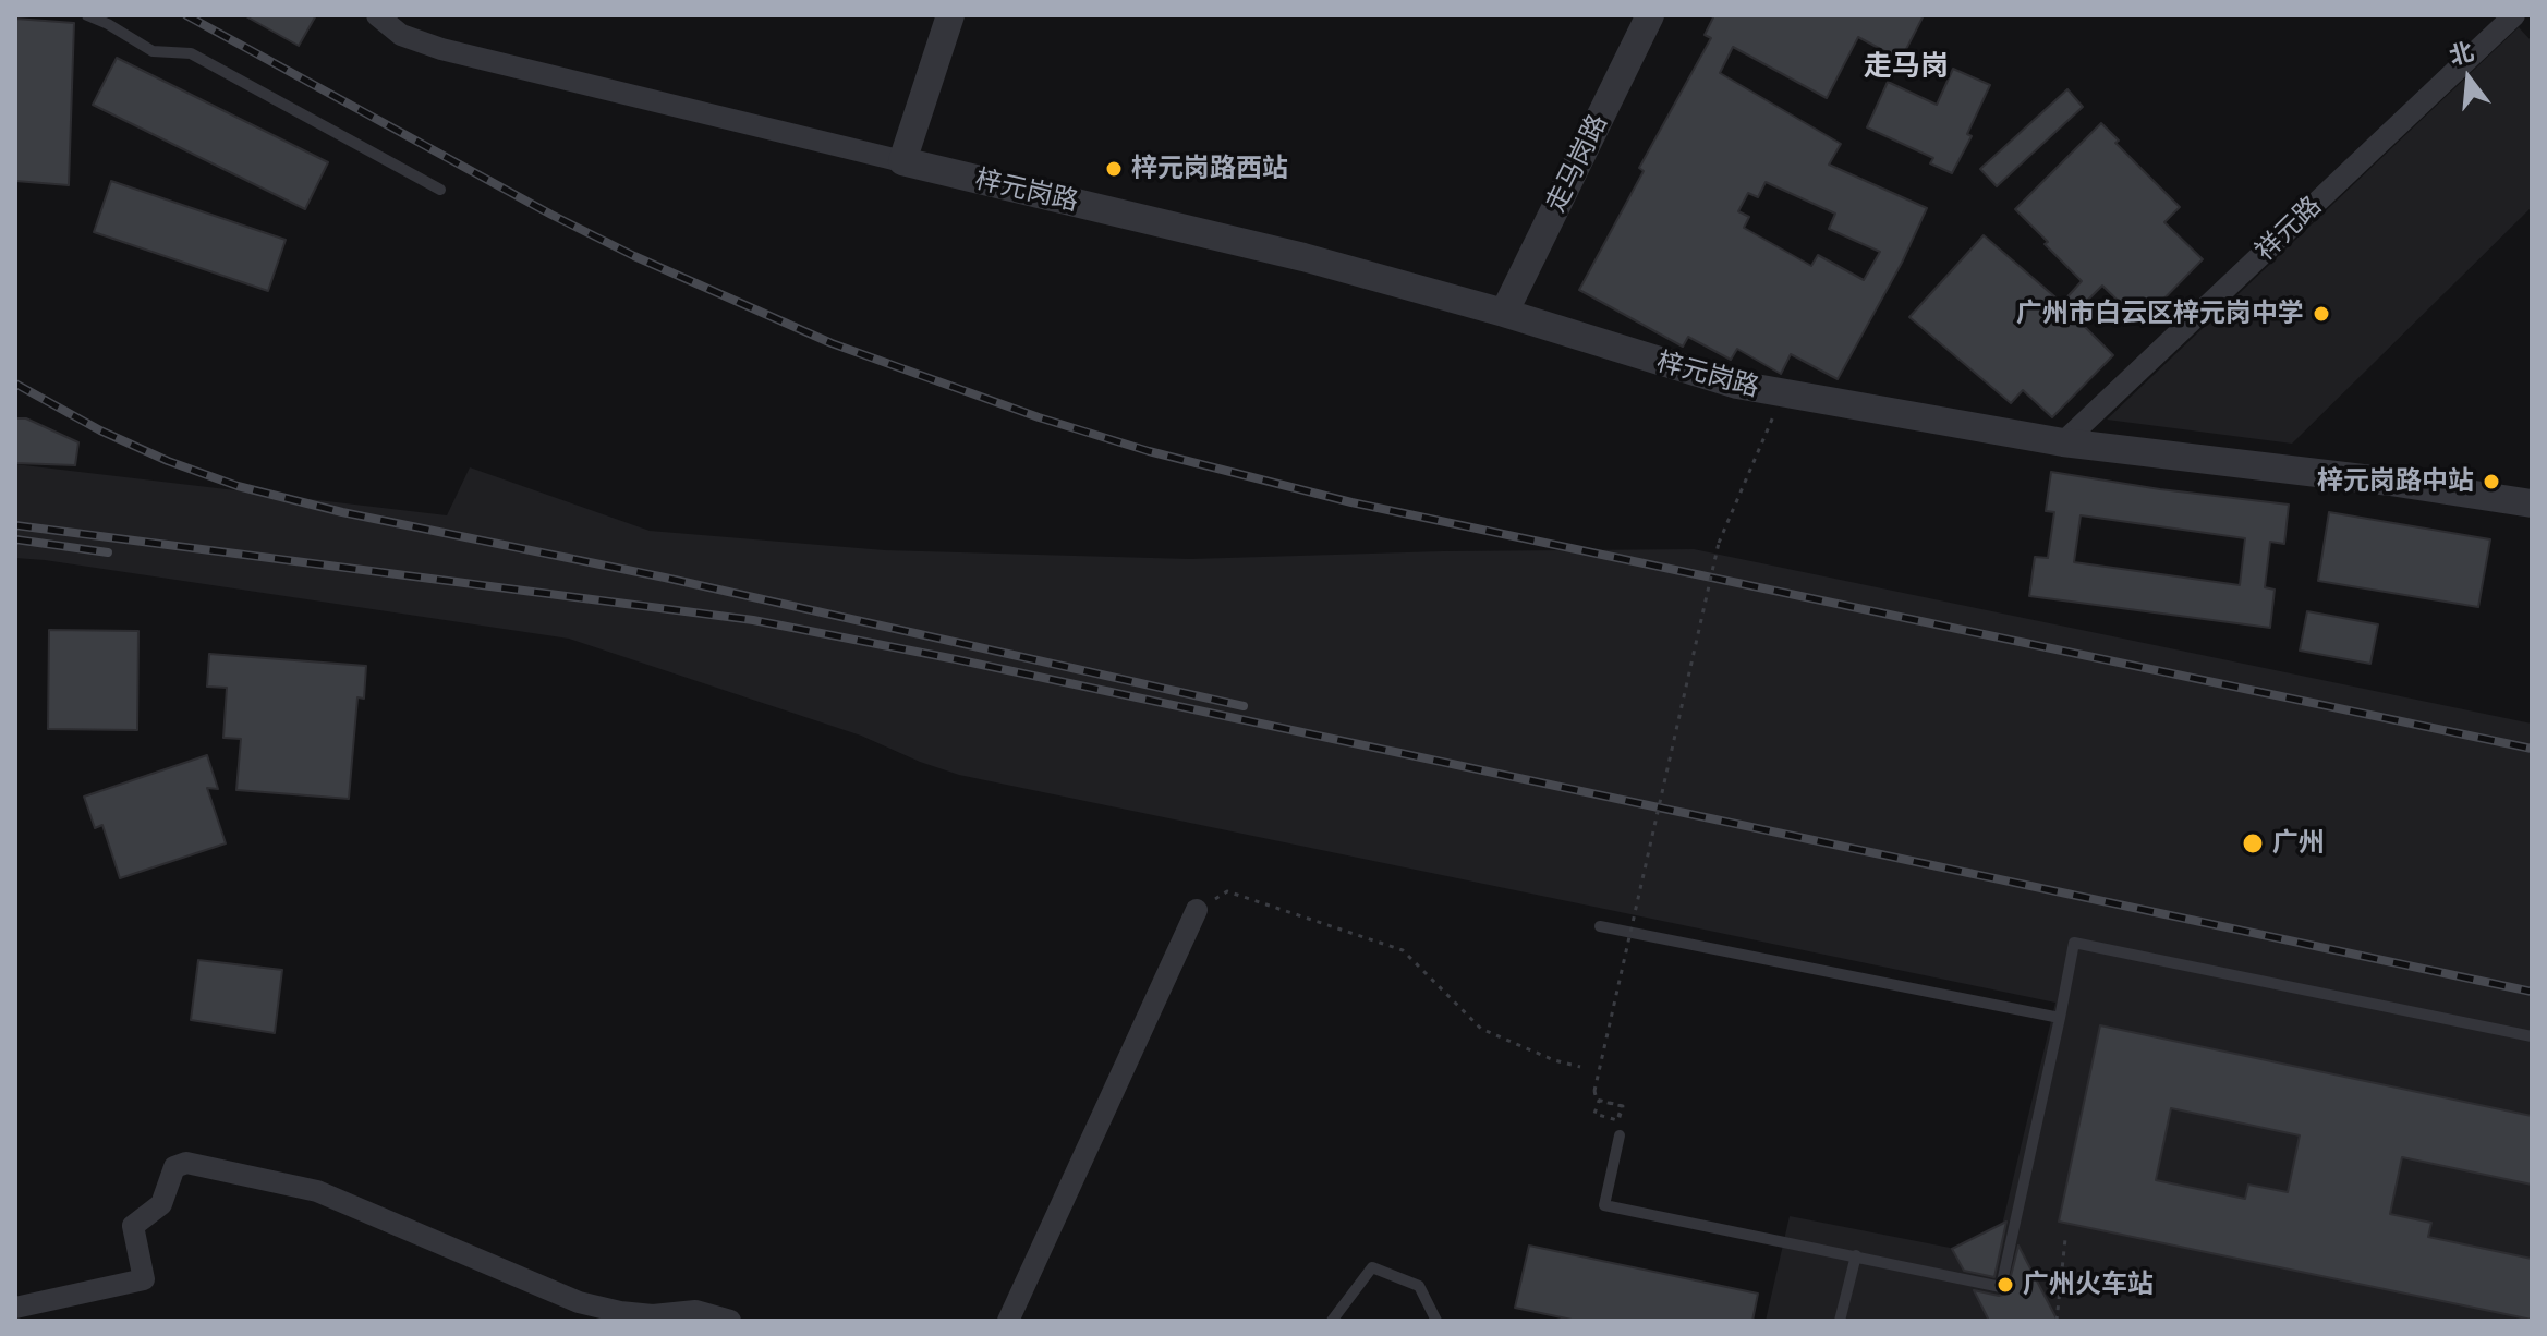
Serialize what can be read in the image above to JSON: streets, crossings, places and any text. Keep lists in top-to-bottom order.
{
  "streets": {
    "street": ["走马岗路", "梓元岗路", "祥元路"]
  },
  "crossings": [
    ["走马岗路", "梓元岗路"],
    ["梓元岗路", "祥元路"]
  ],
  "districts": ["走马岗"],
  "places": [
    "梓元岗路西站",
    "广州市白云区梓元岗中学",
    "梓元岗路中站",
    "广州",
    "广州火车站"
  ],
  "north": "top"
}
